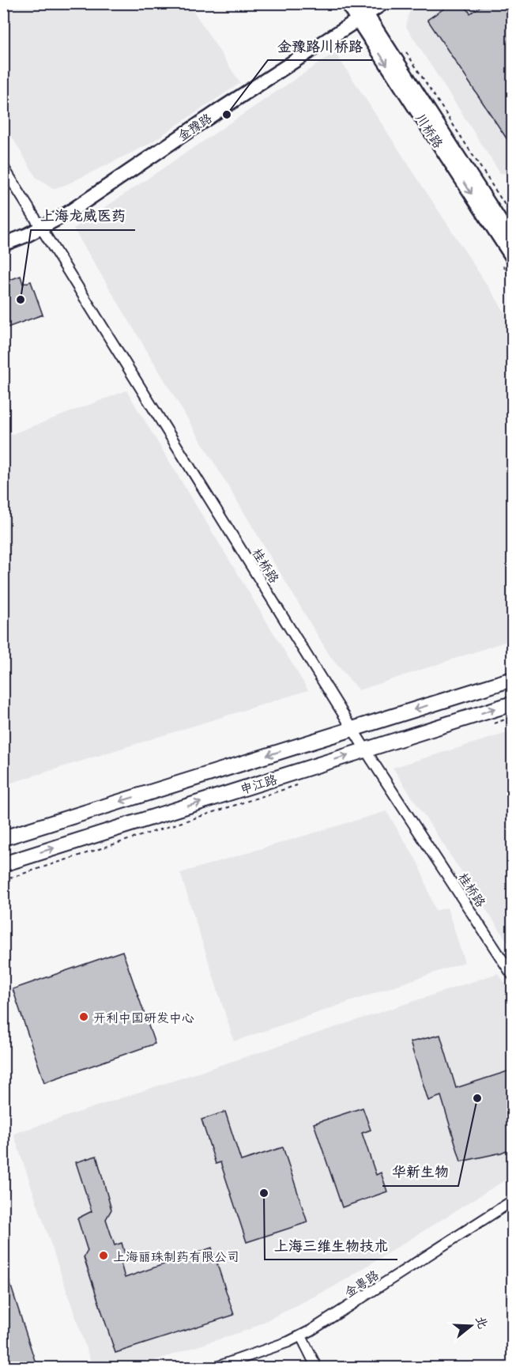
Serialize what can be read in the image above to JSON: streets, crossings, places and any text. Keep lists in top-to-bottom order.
{
  "streets": {
    "main road": ["申江路"],
    "street": [
      "金豫路",
      "川桥路",
      "桂桥路",
      "金粤路"
    ]
  },
  "crossings": [
    ["金豫路", "川桥路"],
    ["金豫路", "桂桥路"],
    ["桂桥路", "申江路"]
  ],
  "places": [
    "金豫路川桥路",
    "上海龙威医药",
    "开利中国研发中心",
    "华新生物",
    "上海三维生物技术",
    "上海丽珠制药有限公司"
  ],
  "north": "right"
}
